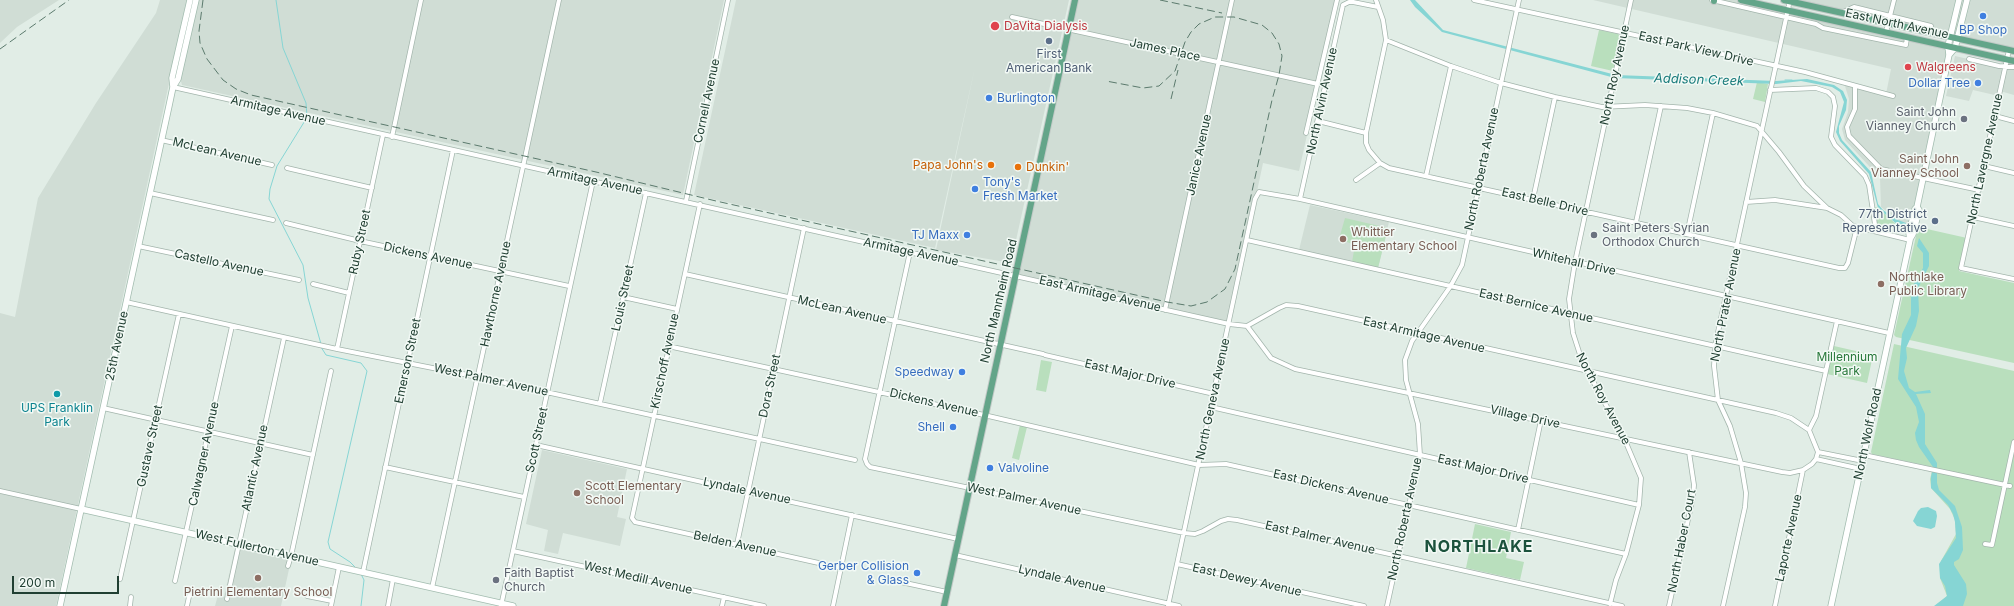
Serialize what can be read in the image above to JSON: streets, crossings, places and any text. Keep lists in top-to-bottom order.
{
  "streets": {
    "main road": [
      "East North Avenue",
      "North Mannheim Road",
      "25th Avenue",
      "North Wolf Road",
      "West Fullerton Avenue"
    ],
    "street": [
      "East Park View Drive",
      "James Place",
      "North Roy Avenue",
      "Cornell Avenue",
      "North Alvin Avenue",
      "Armitage Avenue",
      "McLean Avenue",
      "Janice Avenue",
      "North Lavergne Avenue",
      "North Roberta Avenue",
      "East Belle Drive",
      "Ruby Street",
      "Dickens Avenue",
      "Whitehall Drive",
      "Castello Avenue",
      "Hawthorne Avenue",
      "East Armitage Avenue",
      "Louis Street",
      "North Prater Avenue",
      "East Bernice Avenue",
      "Emerson Street",
      "Kirschoff Avenue",
      "East Major Drive",
      "West Palmer Avenue",
      "Dora Street",
      "North Geneva Avenue",
      "Village Drive",
      "Scott Street",
      "Gustave Street",
      "Calwagner Avenue",
      "Atlantic Avenue",
      "East Dickens Avenue",
      "Lyndale Avenue",
      "East Palmer Avenue",
      "Laporte Avenue",
      "North Haber Court",
      "Belden Avenue",
      "West Medill Avenue",
      "East Dewey Avenue"
    ]
  },
  "crossings": [
    ["East North Avenue", "North Lavergne Avenue"],
    ["East North Avenue", "North Prater Avenue"],
    ["East North Avenue", "North Wolf Road"],
    ["East Park View Drive", "North Roy Avenue"],
    ["East Park View Drive", "North Roberta Avenue"],
    ["East Park View Drive", "North Prater Avenue"],
    ["James Place", "Janice Avenue"],
    ["James Place", "North Mannheim Road"],
    ["North Roy Avenue", "East Belle Drive"],
    ["North Roy Avenue", "Whitehall Drive"],
    ["North Roy Avenue", "East Armitage Avenue"],
    ["North Roy Avenue", "East Bernice Avenue"],
    ["North Roy Avenue", "East Major Drive"],
    ["North Roy Avenue", "Village Drive"],
    ["North Roy Avenue", "East Dickens Avenue"],
    ["North Roy Avenue", "East Palmer Avenue"],
    ["Cornell Avenue", "Armitage Avenue"],
    ["North Alvin Avenue", "Whitehall Drive"],
    ["Armitage Avenue", "Ruby Street"],
    ["Armitage Avenue", "Hawthorne Avenue"],
    ["Armitage Avenue", "East Armitage Avenue"],
    ["Armitage Avenue", "Louis Street"],
    ["Armitage Avenue", "North Mannheim Road"],
    ["Armitage Avenue", "25th Avenue"],
    ["Armitage Avenue", "Emerson Street"],
    ["Armitage Avenue", "Kirschoff Avenue"],
    ["Armitage Avenue", "Dora Street"],
    ["Armitage Avenue", "Scott Street"],
    ["McLean Avenue", "North Mannheim Road"],
    ["McLean Avenue", "25th Avenue"],
    ["McLean Avenue", "Kirschoff Avenue"],
    ["McLean Avenue", "East Major Drive"],
    ["McLean Avenue", "Dora Street"],
    ["Janice Avenue", "East Armitage Avenue"],
    ["North Roberta Avenue", "East Belle Drive"],
    ["North Roberta Avenue", "Whitehall Drive"],
    ["North Roberta Avenue", "East Armitage Avenue"],
    ["North Roberta Avenue", "East Bernice Avenue"],
    ["North Roberta Avenue", "East Major Drive"],
    ["North Roberta Avenue", "Village Drive"],
    ["North Roberta Avenue", "East Dickens Avenue"],
    ["North Roberta Avenue", "East Palmer Avenue"],
    ["East Belle Drive", "North Prater Avenue"],
    ["Ruby Street", "Dickens Avenue"],
    ["Ruby Street", "West Palmer Avenue"],
    ["Dickens Avenue", "Hawthorne Avenue"],
    ["Dickens Avenue", "North Mannheim Road"],
    ["Dickens Avenue", "Emerson Street"],
    ["Dickens Avenue", "Kirschoff Avenue"],
    ["Dickens Avenue", "West Palmer Avenue"],
    ["Dickens Avenue", "Dora Street"],
    ["Dickens Avenue", "North Geneva Avenue"],
    ["Dickens Avenue", "Scott Street"],
    ["Dickens Avenue", "East Dickens Avenue"],
    ["Whitehall Drive", "North Prater Avenue"],
    ["Whitehall Drive", "North Geneva Avenue"],
    ["Whitehall Drive", "North Wolf Road"],
    ["Castello Avenue", "25th Avenue"],
    ["Hawthorne Avenue", "West Palmer Avenue"],
    ["Hawthorne Avenue", "West Fullerton Avenue"],
    ["East Armitage Avenue", "North Mannheim Road"],
    ["East Armitage Avenue", "North Prater Avenue"],
    ["East Armitage Avenue", "North Geneva Avenue"],
    ["East Armitage Avenue", "Village Drive"],
    ["Louis Street", "West Palmer Avenue"],
    ["North Mannheim Road", "East Major Drive"],
    ["North Mannheim Road", "West Palmer Avenue"],
    ["North Mannheim Road", "Lyndale Avenue"],
    ["North Prater Avenue", "East Bernice Avenue"],
    ["North Prater Avenue", "Village Drive"],
    ["East Bernice Avenue", "North Geneva Avenue"],
    ["25th Avenue", "West Palmer Avenue"],
    ["25th Avenue", "West Fullerton Avenue"],
    ["Emerson Street", "West Palmer Avenue"],
    ["Emerson Street", "West Fullerton Avenue"],
    ["Kirschoff Avenue", "West Palmer Avenue"],
    ["Kirschoff Avenue", "Lyndale Avenue"],
    ["Kirschoff Avenue", "Belden Avenue"],
    ["East Major Drive", "North Geneva Avenue"],
    ["West Palmer Avenue", "Dora Street"],
    ["West Palmer Avenue", "North Geneva Avenue"],
    ["West Palmer Avenue", "Scott Street"],
    ["West Palmer Avenue", "Gustave Street"],
    ["West Palmer Avenue", "Calwagner Avenue"],
    ["West Palmer Avenue", "Atlantic Avenue"],
    ["West Palmer Avenue", "East Palmer Avenue"],
    ["Dora Street", "Lyndale Avenue"],
    ["Dora Street", "Belden Avenue"],
    ["North Geneva Avenue", "East Dickens Avenue"],
    ["North Geneva Avenue", "Lyndale Avenue"],
    ["North Geneva Avenue", "East Palmer Avenue"],
    ["North Geneva Avenue", "East Dewey Avenue"],
    ["Village Drive", "Laporte Avenue"],
    ["Village Drive", "North Haber Court"],
    ["Scott Street", "Lyndale Avenue"],
    ["Scott Street", "West Fullerton Avenue"],
    ["Scott Street", "West Medill Avenue"],
    ["Gustave Street", "West Fullerton Avenue"],
    ["Calwagner Avenue", "West Fullerton Avenue"],
    ["Atlantic Avenue", "West Fullerton Avenue"]
  ],
  "districts": ["NORTHLAKE"],
  "water": ["Addison Creek"],
  "parks": ["Millennium Park"],
  "places": [
    "BP Shop",
    "DaVita Dialysis",
    "First American Bank",
    "Walgreens",
    "Dollar Tree",
    "Burlington",
    "Saint John Vianney Church",
    "Papa John's",
    "Saint John Vianney School",
    "Dunkin'",
    "Tony's Fresh Market",
    "77th District Representative",
    "TJ Maxx",
    "Saint Peters Syrian Orthodox Church",
    "Whittier Elementary School",
    "Northlake Public Library",
    "Speedway",
    "UPS Franklin Park",
    "Shell",
    "Valvoline",
    "Scott Elementary School",
    "Gerber Collision & Glass",
    "Pietrini Elementary School",
    "Faith Baptist Church"
  ],
  "scale_bar": "200 m"
}
